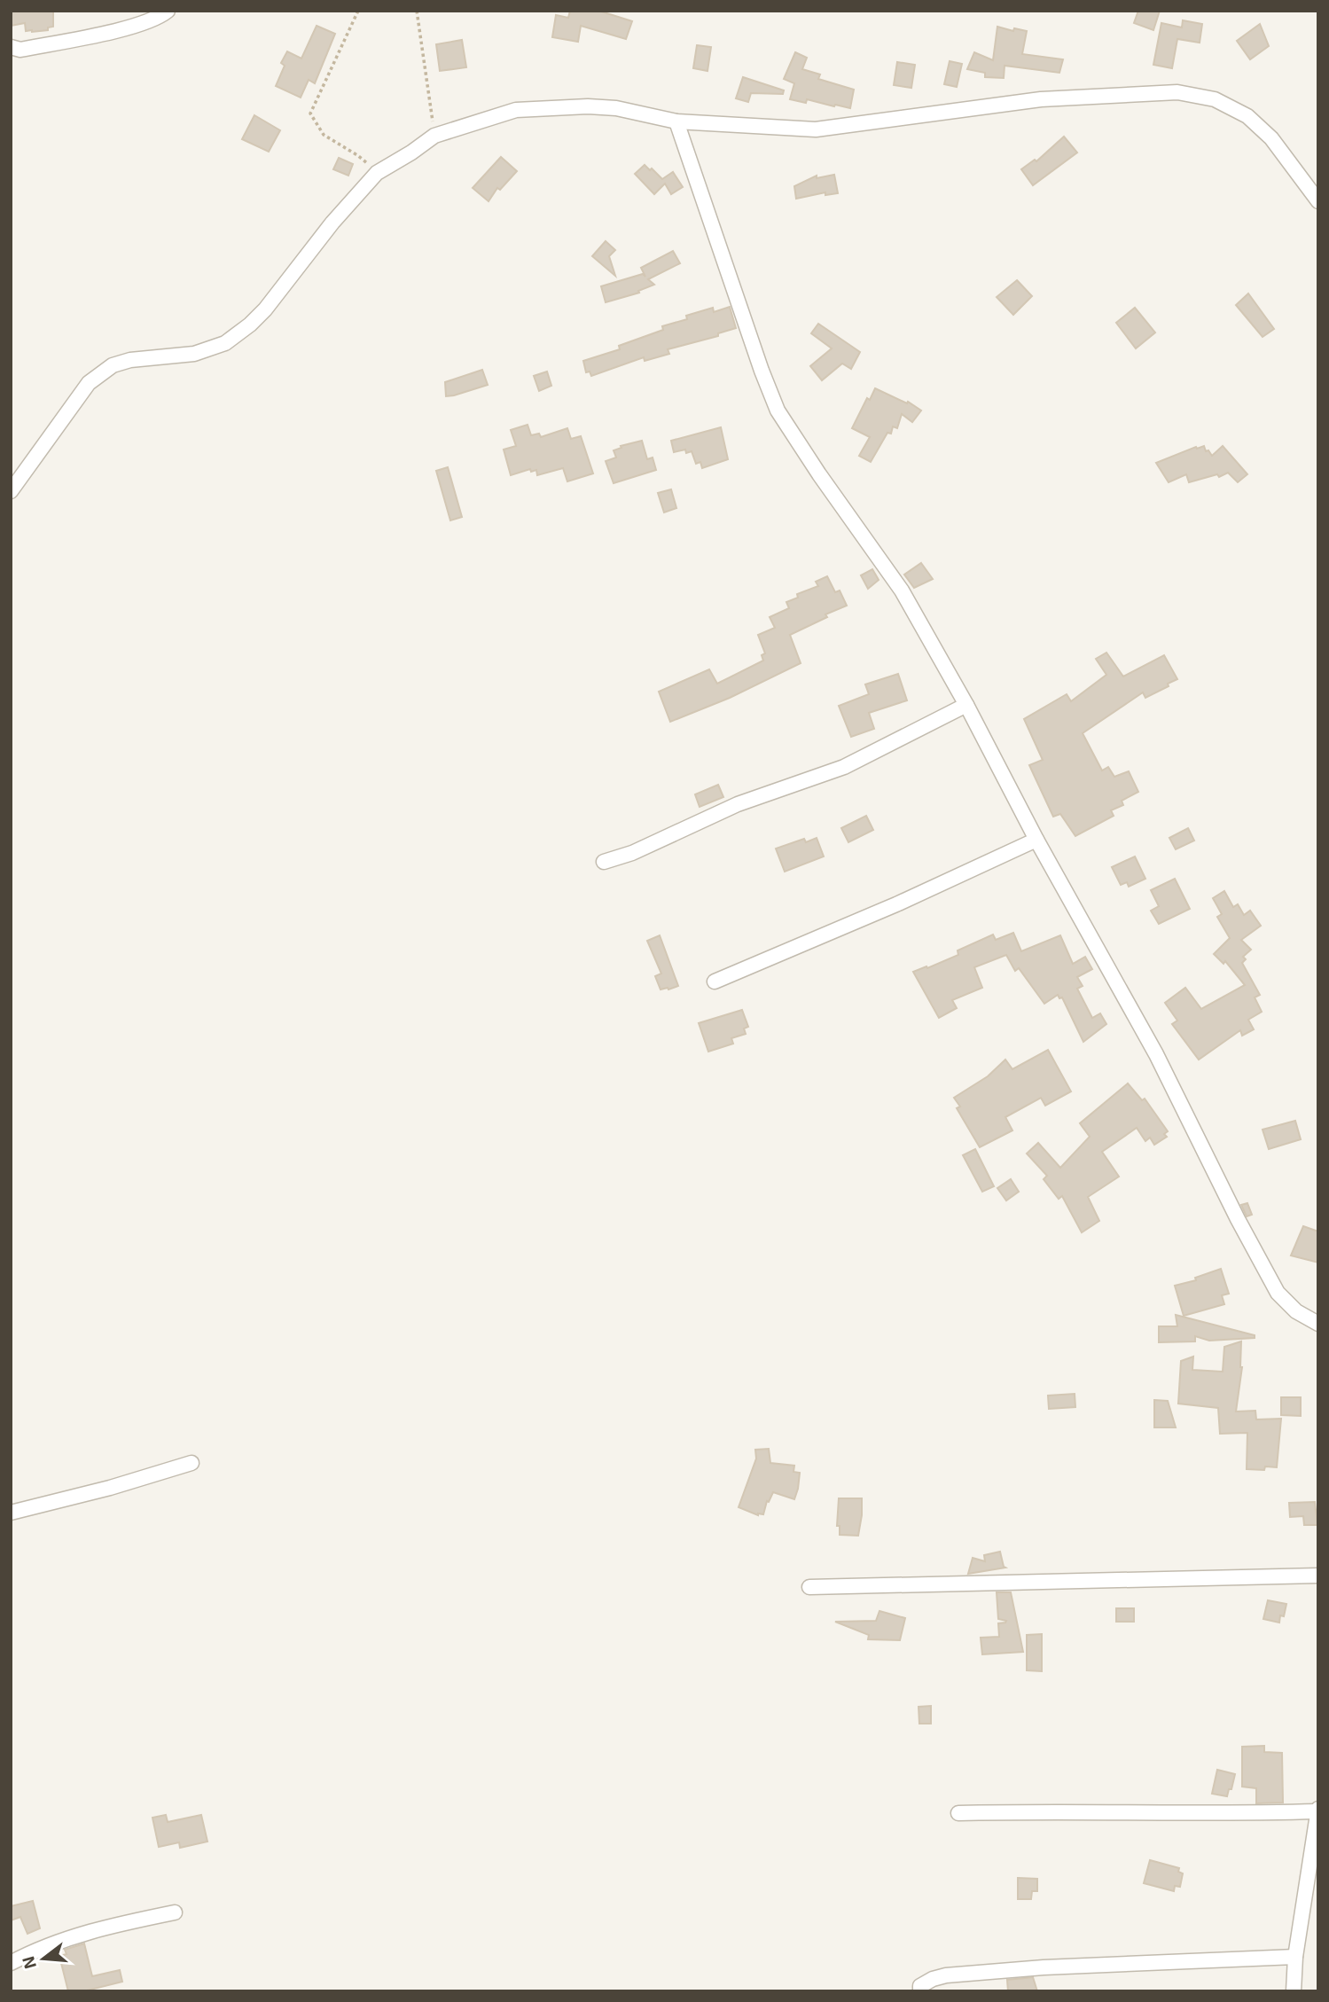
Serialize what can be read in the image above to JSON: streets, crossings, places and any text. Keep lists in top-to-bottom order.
{
  "north": "left"
}
